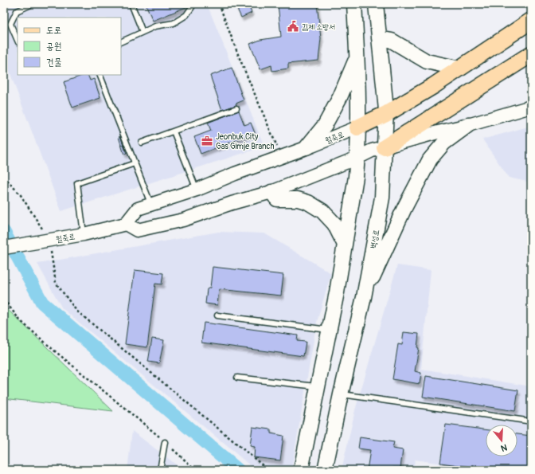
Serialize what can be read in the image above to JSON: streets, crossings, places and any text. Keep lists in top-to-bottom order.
{
  "streets": {
    "main road": ["월죽로", "벽성로"]
  },
  "crossings": [
    ["월죽로", "벽성로"]
  ],
  "places": {
    "public building": ["김제 소방서"],
    "office": ["Jeonbuk City Gas Gimje Branch"]
  },
  "legend": ["도로", "공원", "건물"],
  "north": "bottom"
}
